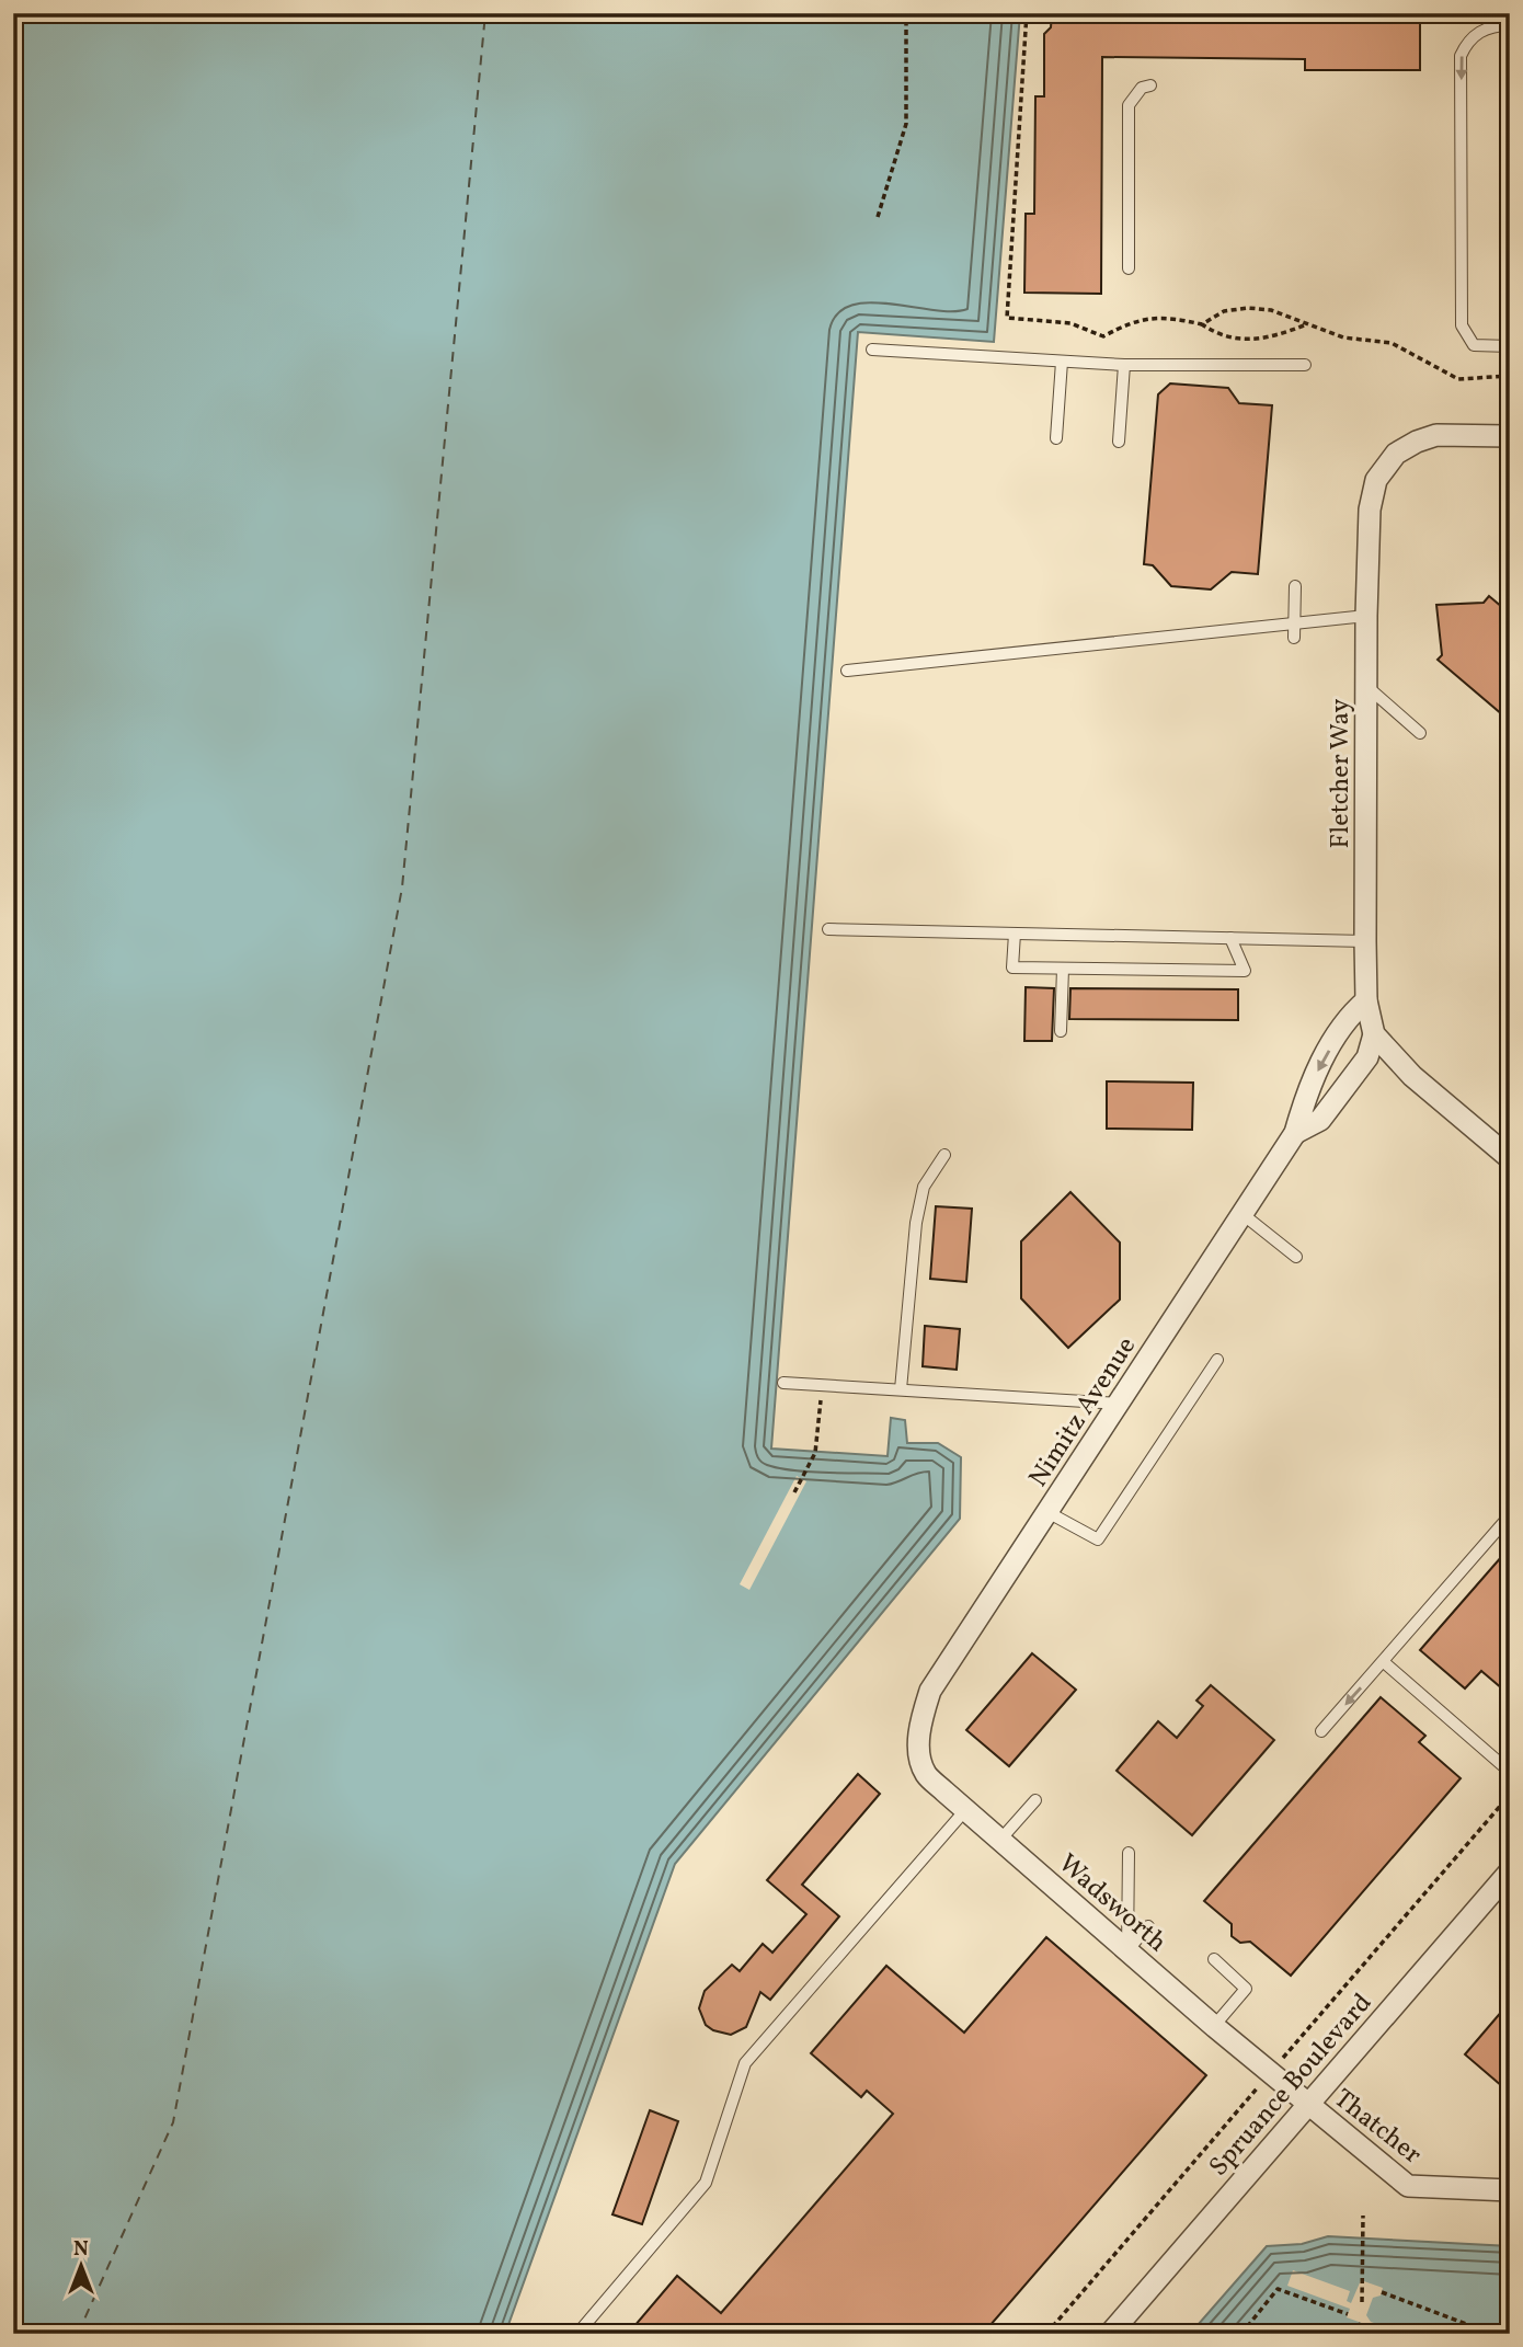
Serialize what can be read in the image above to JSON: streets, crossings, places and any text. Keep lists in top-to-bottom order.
{
  "streets": {
    "street": [
      "Fletcher Way",
      "Nimitz Avenue",
      "Wadsworth",
      "Spruance Boulevard",
      "Thatcher"
    ]
  },
  "crossings": [
    ["Fletcher Way", "Nimitz Avenue"],
    ["Nimitz Avenue", "Wadsworth"],
    ["Wadsworth", "Spruance Boulevard"],
    ["Wadsworth", "Thatcher"],
    ["Spruance Boulevard", "Thatcher"]
  ],
  "north": "top"
}
